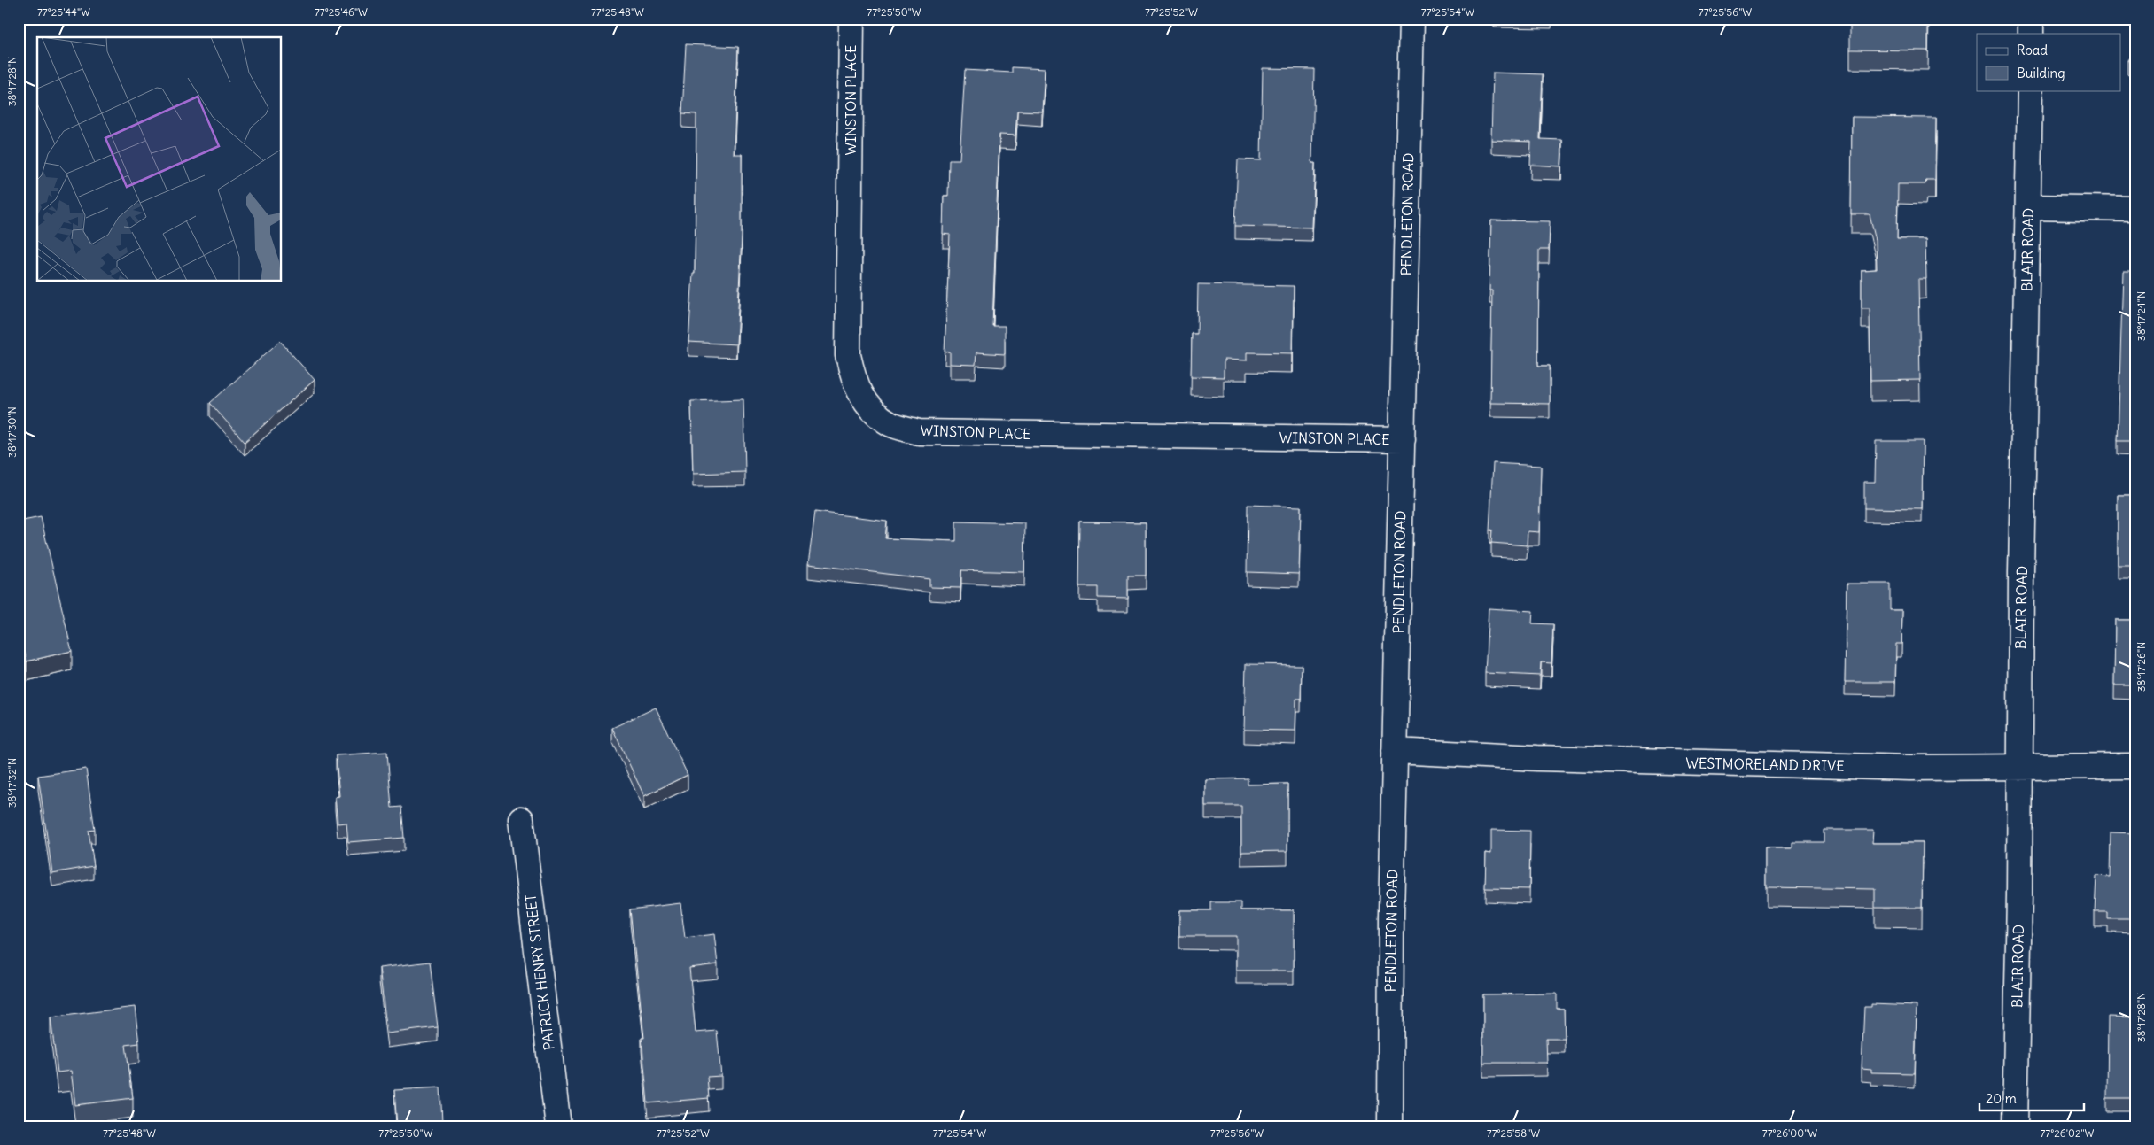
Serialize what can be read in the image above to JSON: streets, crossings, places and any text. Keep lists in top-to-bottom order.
{
  "streets": {
    "street": [
      "WINSTON PLACE",
      "PENDLETON ROAD",
      "BLAIR ROAD",
      "WESTMORELAND DRIVE",
      "PATRICK HENRY STREET"
    ]
  },
  "crossings": [
    ["WINSTON PLACE", "PENDLETON ROAD"],
    ["PENDLETON ROAD", "WESTMORELAND DRIVE"],
    ["BLAIR ROAD", "WESTMORELAND DRIVE"]
  ],
  "legend": ["Road", "Building"],
  "scale_bar": "20 m",
  "coordinates": [
    "77°25'44\"W",
    "77°25'46\"W",
    "77°25'48\"W",
    "77°25'50\"W",
    "77°25'52\"W",
    "77°25'54\"W",
    "77°25'56\"W",
    "38°17'28\"N",
    "38°17'24\"N",
    "38°17'30\"N",
    "38°17'26\"N",
    "38°17'32\"N",
    "77°25'58\"W",
    "77°26'00\"W",
    "77°26'02\"W"
  ]
}
